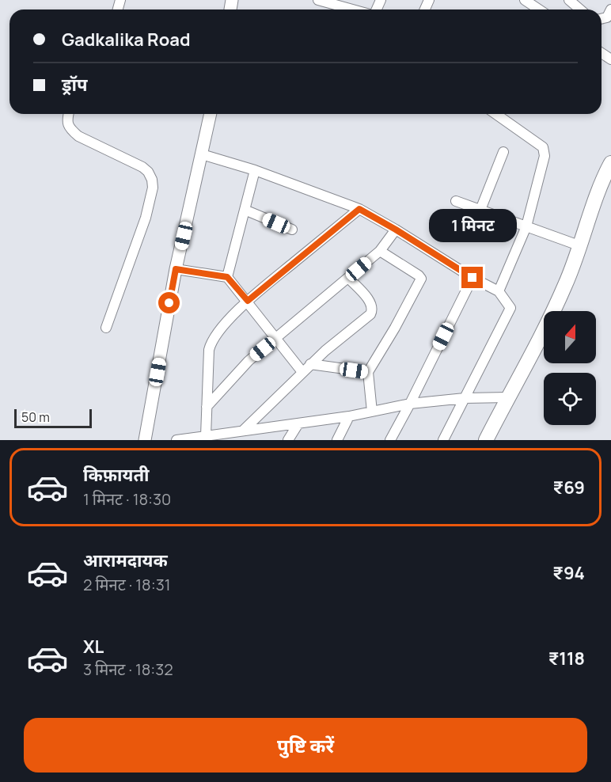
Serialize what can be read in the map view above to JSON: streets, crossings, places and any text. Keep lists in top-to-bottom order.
{
  "scale_bar": "50 m",
  "north": "top",
  "page": {
    "banner": ["Gadkalika Road", "ड्रॉप"],
    "bubble": "1 मिनट",
    "scale": "50 m",
    "list": [
      {
        "name": "किफ़ायती",
        "note": "1 मिनट · 18:30",
        "value": "₹69"
      },
      {
        "name": "आरामदायक",
        "note": "2 मिनट · 18:31",
        "value": "₹94"
      },
      {
        "name": "XL",
        "note": "3 मिनट · 18:32",
        "value": "₹118"
      }
    ],
    "buttons": "पुष्टि करें"
  }
}
